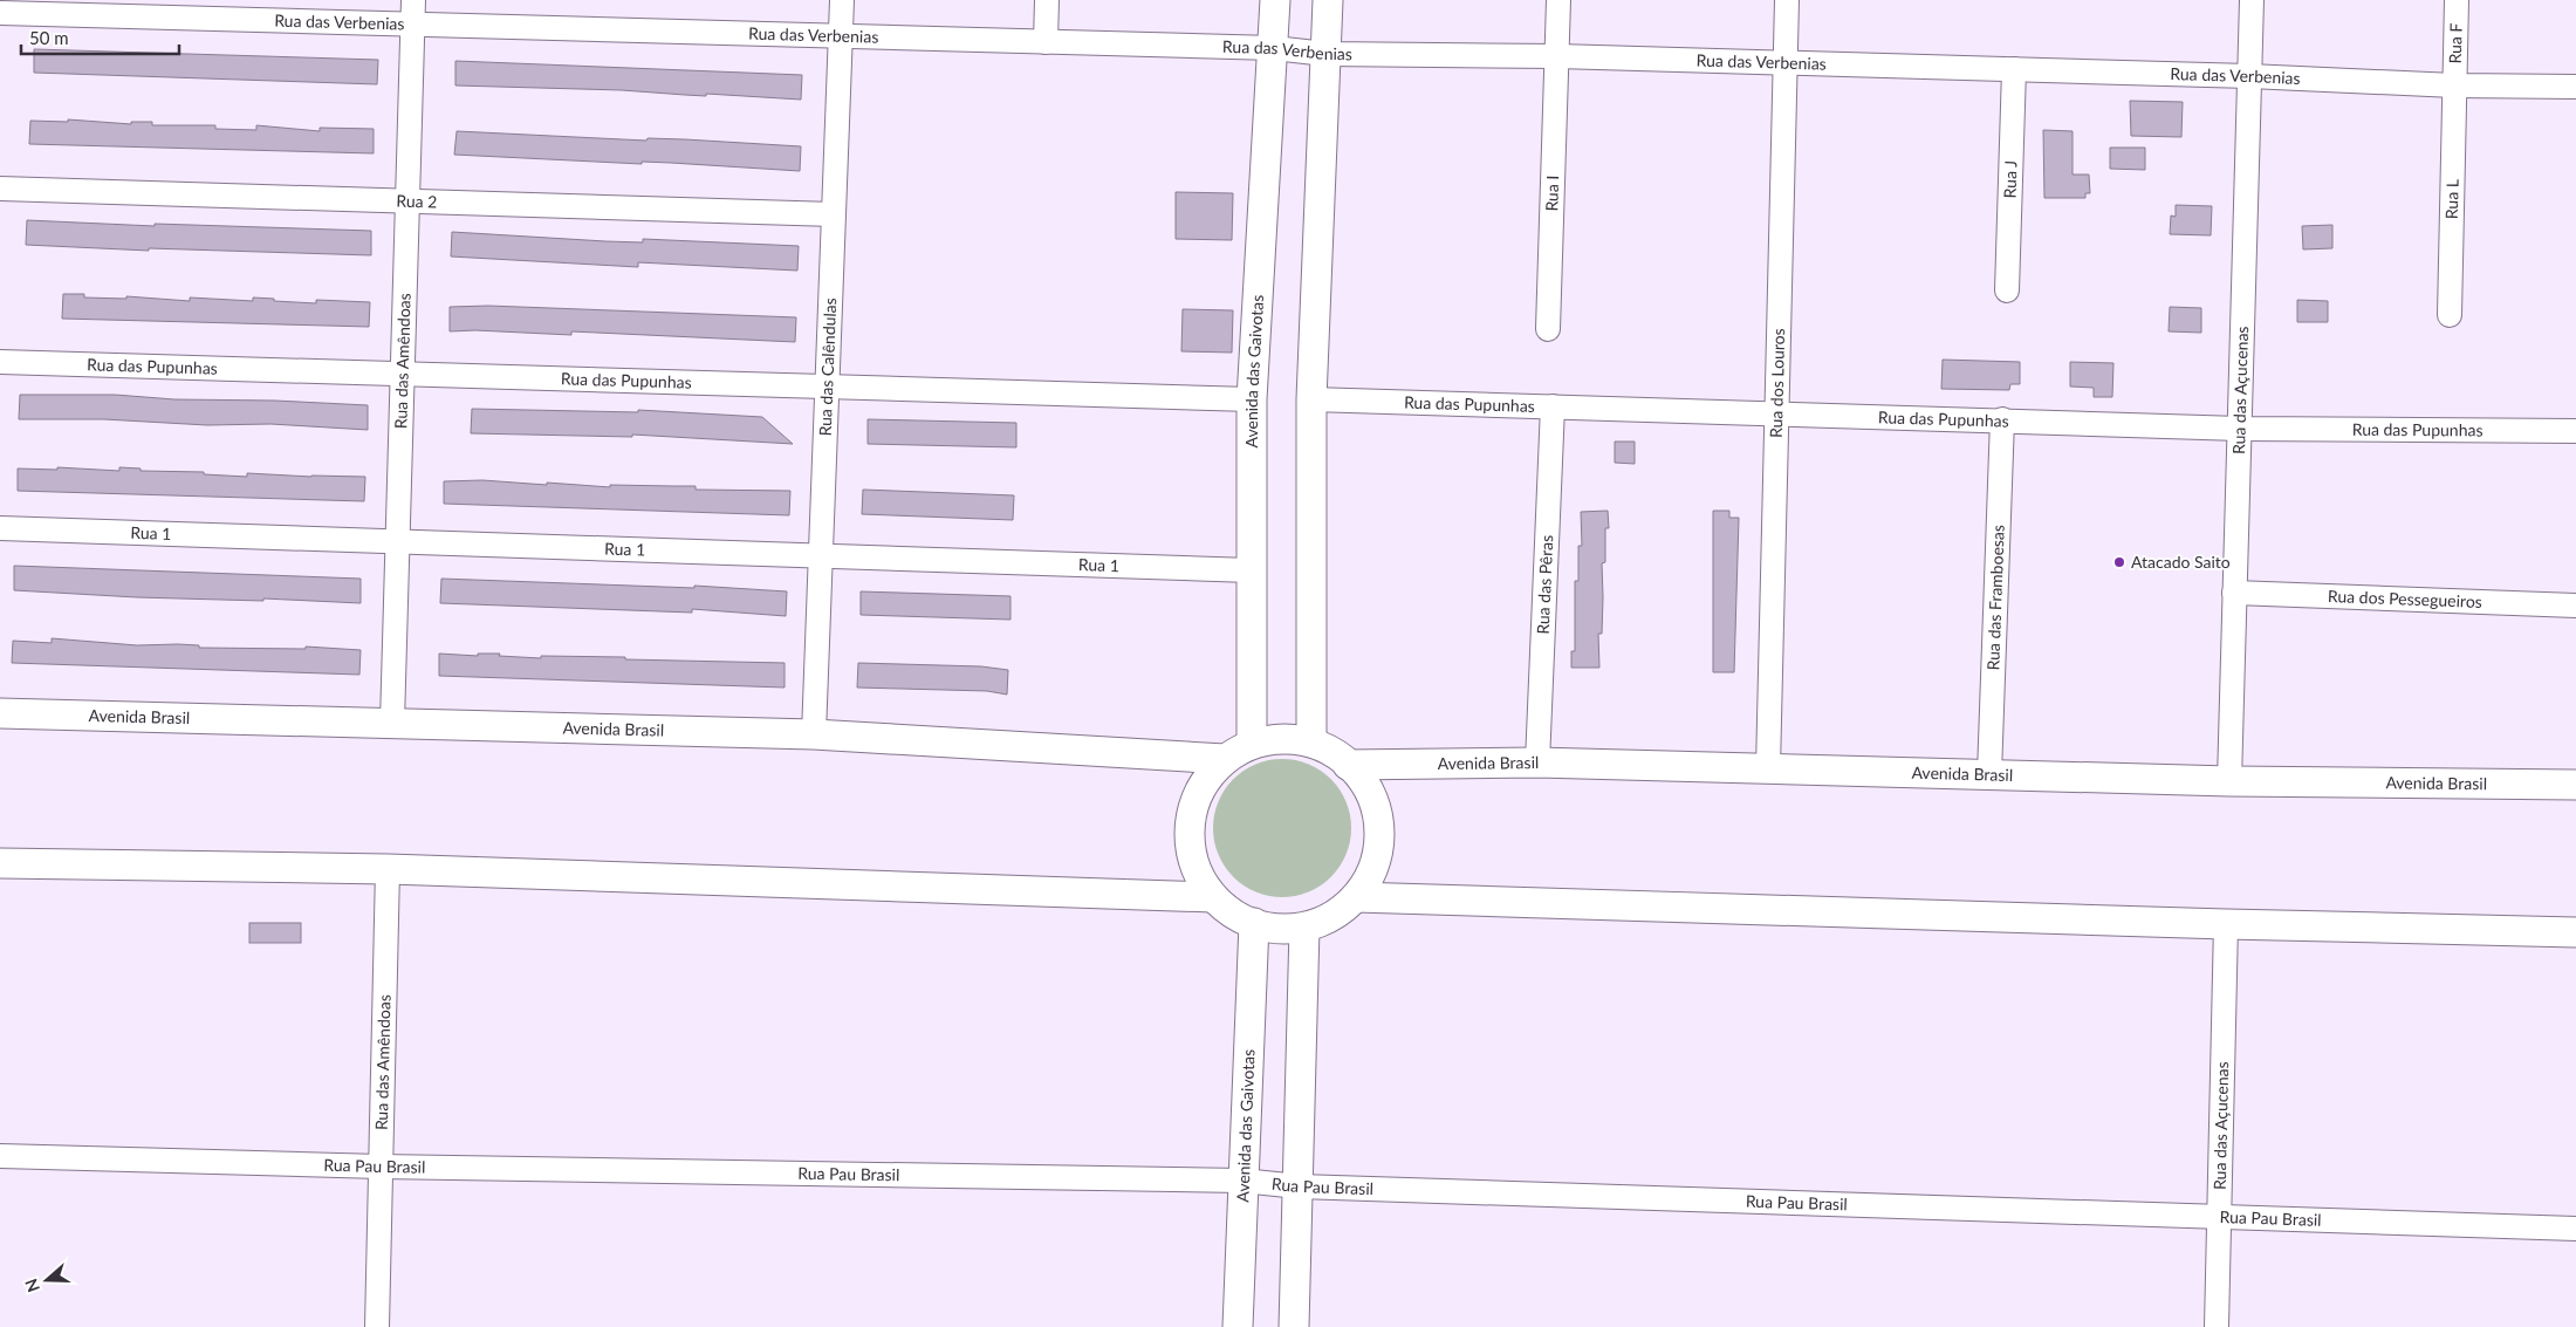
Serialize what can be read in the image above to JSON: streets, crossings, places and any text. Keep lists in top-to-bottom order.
{
  "streets": {
    "street": [
      "Rua das Verbenias",
      "Rua F",
      "Rua J",
      "Rua I",
      "Rua L",
      "Rua 2",
      "Rua das Amêndoas",
      "Rua das Pupunhas",
      "Rua das Calêndulas",
      "Avenida das Gaivotas",
      "Rua dos Louros",
      "Rua das Açucenas",
      "Rua 1",
      "Rua das Pêras",
      "Rua das Framboesas",
      "Rua dos Pessegueiros",
      "Avenida Brasil",
      "Rua Pau Brasil"
    ]
  },
  "crossings": [
    ["Rua das Verbenias", "Rua F"],
    ["Rua das Verbenias", "Rua J"],
    ["Rua das Verbenias", "Rua I"],
    ["Rua das Verbenias", "Rua L"],
    ["Rua das Verbenias", "Rua das Amêndoas"],
    ["Rua das Verbenias", "Rua das Calêndulas"],
    ["Rua das Verbenias", "Avenida das Gaivotas"],
    ["Rua das Verbenias", "Rua dos Louros"],
    ["Rua das Verbenias", "Rua das Açucenas"],
    ["Rua F", "Rua L"],
    ["Rua 2", "Rua das Amêndoas"],
    ["Rua 2", "Rua das Calêndulas"],
    ["Rua das Amêndoas", "Rua das Pupunhas"],
    ["Rua das Amêndoas", "Rua 1"],
    ["Rua das Amêndoas", "Avenida Brasil"],
    ["Rua das Amêndoas", "Rua Pau Brasil"],
    ["Rua das Pupunhas", "Rua das Calêndulas"],
    ["Rua das Pupunhas", "Avenida das Gaivotas"],
    ["Rua das Pupunhas", "Rua dos Louros"],
    ["Rua das Pupunhas", "Rua das Açucenas"],
    ["Rua das Pupunhas", "Rua das Pêras"],
    ["Rua das Pupunhas", "Rua das Framboesas"],
    ["Rua das Calêndulas", "Rua 1"],
    ["Rua das Calêndulas", "Avenida Brasil"],
    ["Avenida das Gaivotas", "Rua 1"],
    ["Avenida das Gaivotas", "Avenida Brasil"],
    ["Avenida das Gaivotas", "Rua Pau Brasil"],
    ["Rua dos Louros", "Avenida Brasil"],
    ["Rua das Açucenas", "Rua dos Pessegueiros"],
    ["Rua das Açucenas", "Avenida Brasil"],
    ["Rua das Açucenas", "Rua Pau Brasil"],
    ["Rua das Pêras", "Avenida Brasil"],
    ["Rua das Framboesas", "Avenida Brasil"]
  ],
  "places": ["Atacado Saito"],
  "scale_bar": "50 m",
  "north": "left"
}
